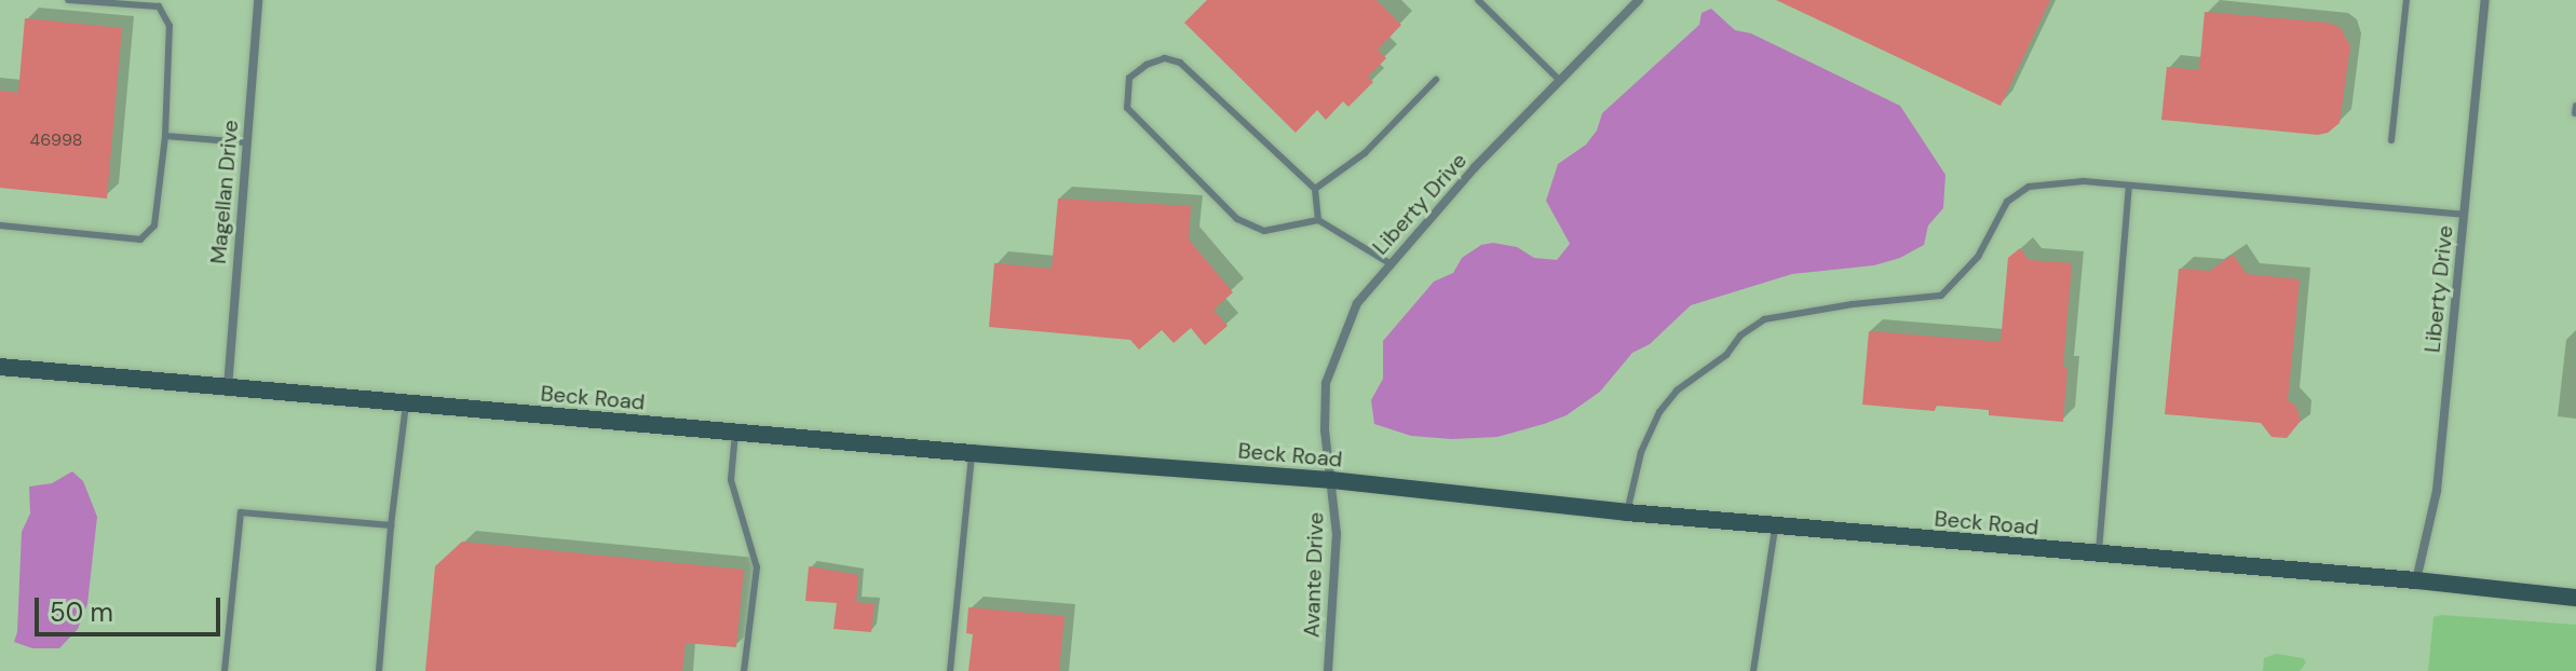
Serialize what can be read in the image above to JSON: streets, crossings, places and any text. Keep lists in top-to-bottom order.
{
  "streets": {
    "street": [
      "Magellan Drive",
      "Liberty Drive",
      "Beck Road",
      "Avante Drive"
    ]
  },
  "crossings": [
    ["Magellan Drive", "Beck Road"],
    ["Liberty Drive", "Beck Road"],
    ["Liberty Drive", "Avante Drive"],
    ["Beck Road", "Avante Drive"]
  ],
  "house_numbers": ["46998"],
  "scale_bar": "50 m"
}
